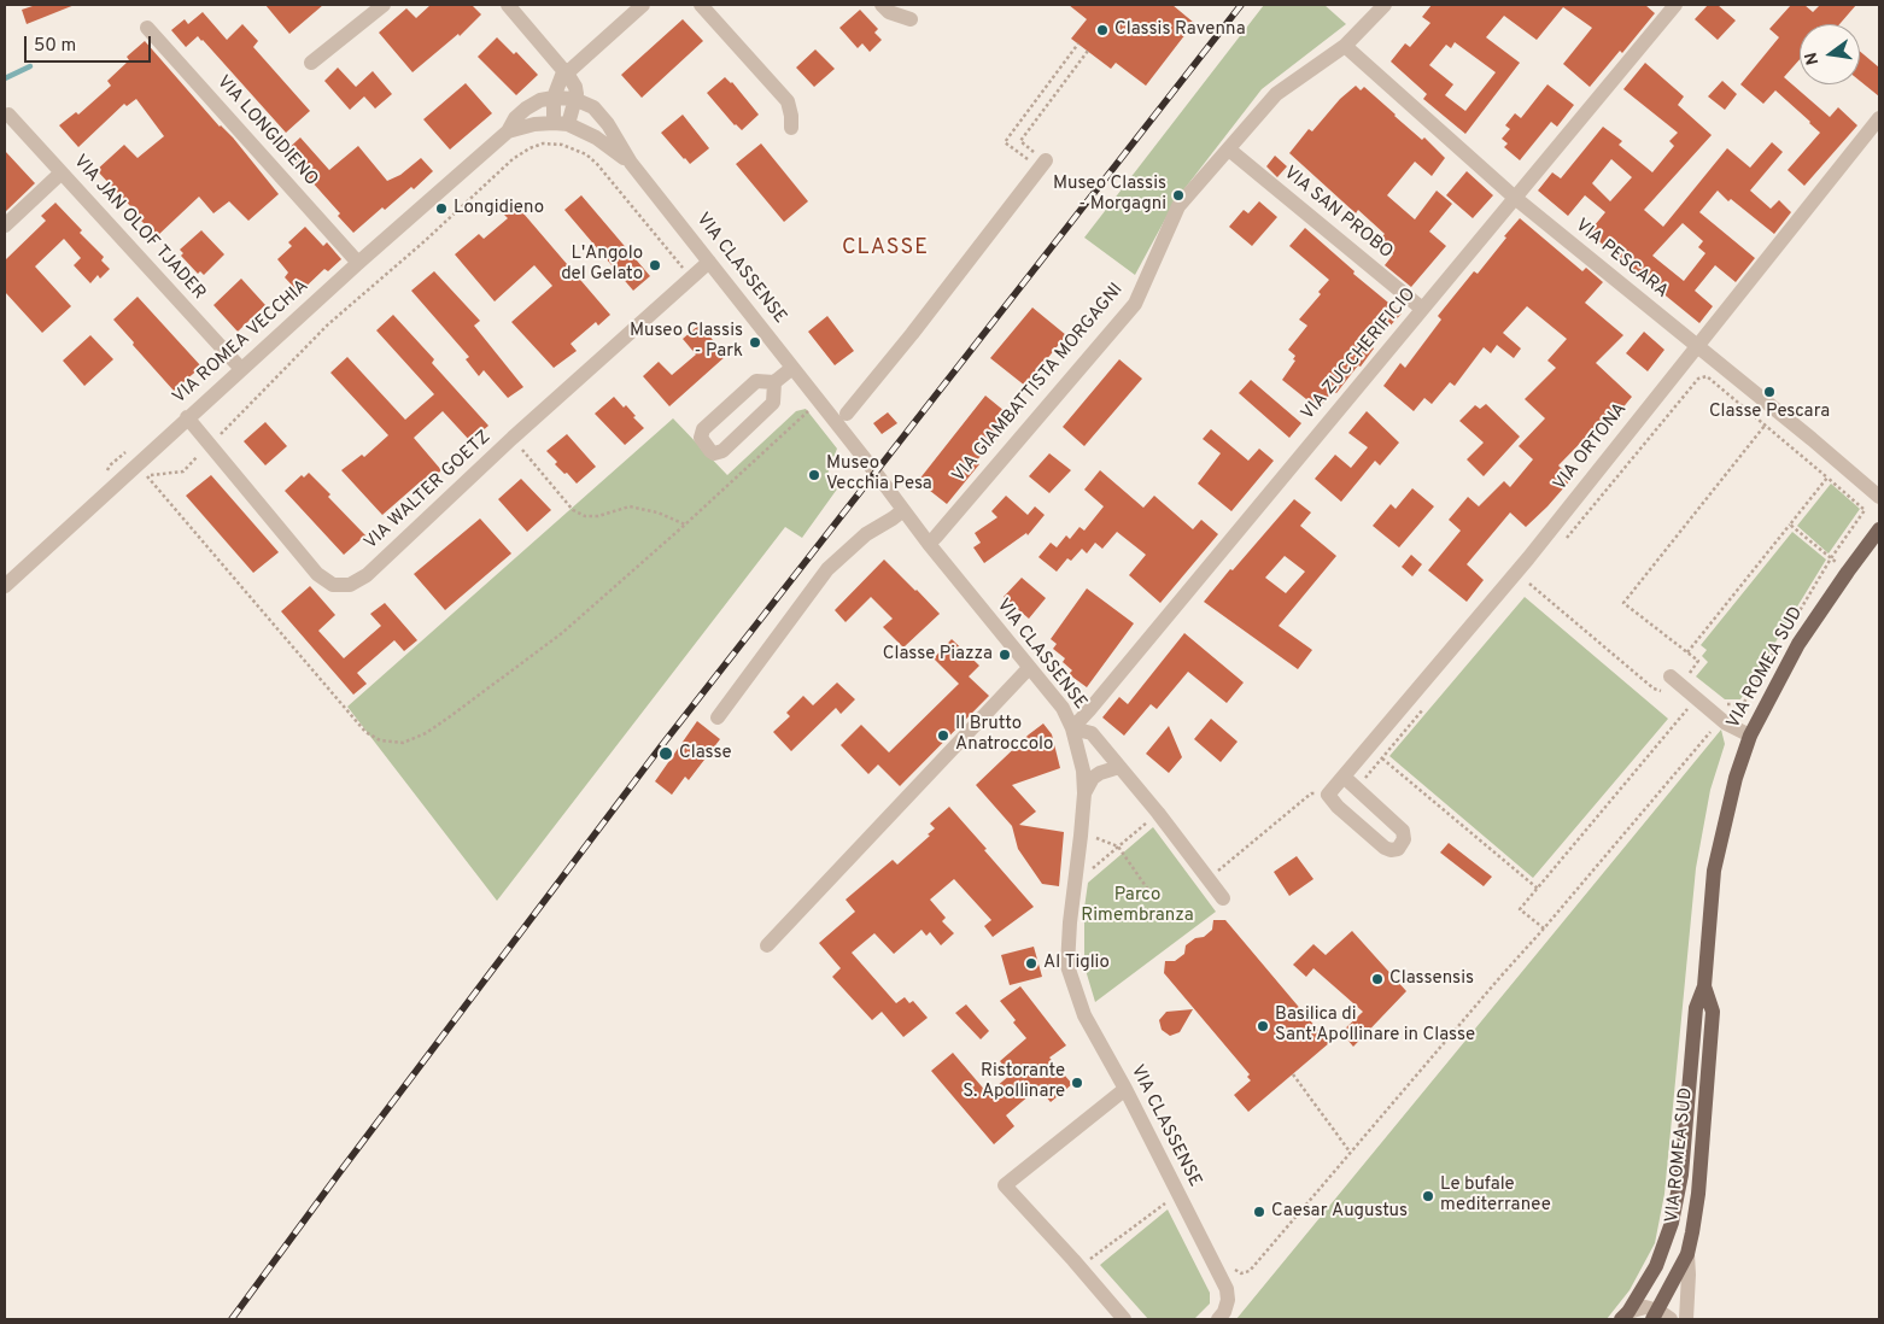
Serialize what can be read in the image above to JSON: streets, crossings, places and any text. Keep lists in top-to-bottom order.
{
  "streets": {
    "main road": ["VIA ROMEA SUD"],
    "street": [
      "VIA LONGIDIENO",
      "VIA SAN PROBO",
      "VIA JAN OLOF TJADER",
      "VIA PESCARA",
      "VIA CLASSENSE",
      "VIA ROMEA VECCHIA",
      "VIA ZUCCHERIFICIO",
      "VIA GIAMBATTISTA MORGAGNI",
      "VIA ORTONA",
      "VIA WALTER GOETZ"
    ]
  },
  "crossings": [
    ["VIA LONGIDIENO", "VIA ROMEA VECCHIA"],
    ["VIA SAN PROBO", "VIA ZUCCHERIFICIO"],
    ["VIA SAN PROBO", "VIA GIAMBATTISTA MORGAGNI"],
    ["VIA JAN OLOF TJADER", "VIA ROMEA VECCHIA"],
    ["VIA PESCARA", "VIA ZUCCHERIFICIO"],
    ["VIA PESCARA", "VIA GIAMBATTISTA MORGAGNI"],
    ["VIA PESCARA", "VIA ORTONA"],
    ["VIA CLASSENSE", "VIA ROMEA VECCHIA"],
    ["VIA CLASSENSE", "VIA ZUCCHERIFICIO"],
    ["VIA CLASSENSE", "VIA GIAMBATTISTA MORGAGNI"],
    ["VIA CLASSENSE", "VIA WALTER GOETZ"],
    ["VIA ROMEA VECCHIA", "VIA WALTER GOETZ"]
  ],
  "districts": ["CLASSE"],
  "parks": ["Parco Rimembranza"],
  "places": [
    "Classis Ravenna",
    "Museo Classis - Morgagni",
    "Longidieno",
    "L'Angolo del Gelato",
    "Museo Classis - Park",
    "Classe Pescara",
    "Museo Vecchia Pesa",
    "Classe Piazza",
    "Il Brutto Anatroccolo",
    "Classe",
    "Al Tiglio",
    "Classensis",
    "Basilica di Sant'Apollinare in Classe",
    "Ristorante S. Apollinare",
    "Le bufale mediterranee",
    "Caesar Augustus"
  ],
  "scale_bar": "50 m",
  "north": "left"
}
